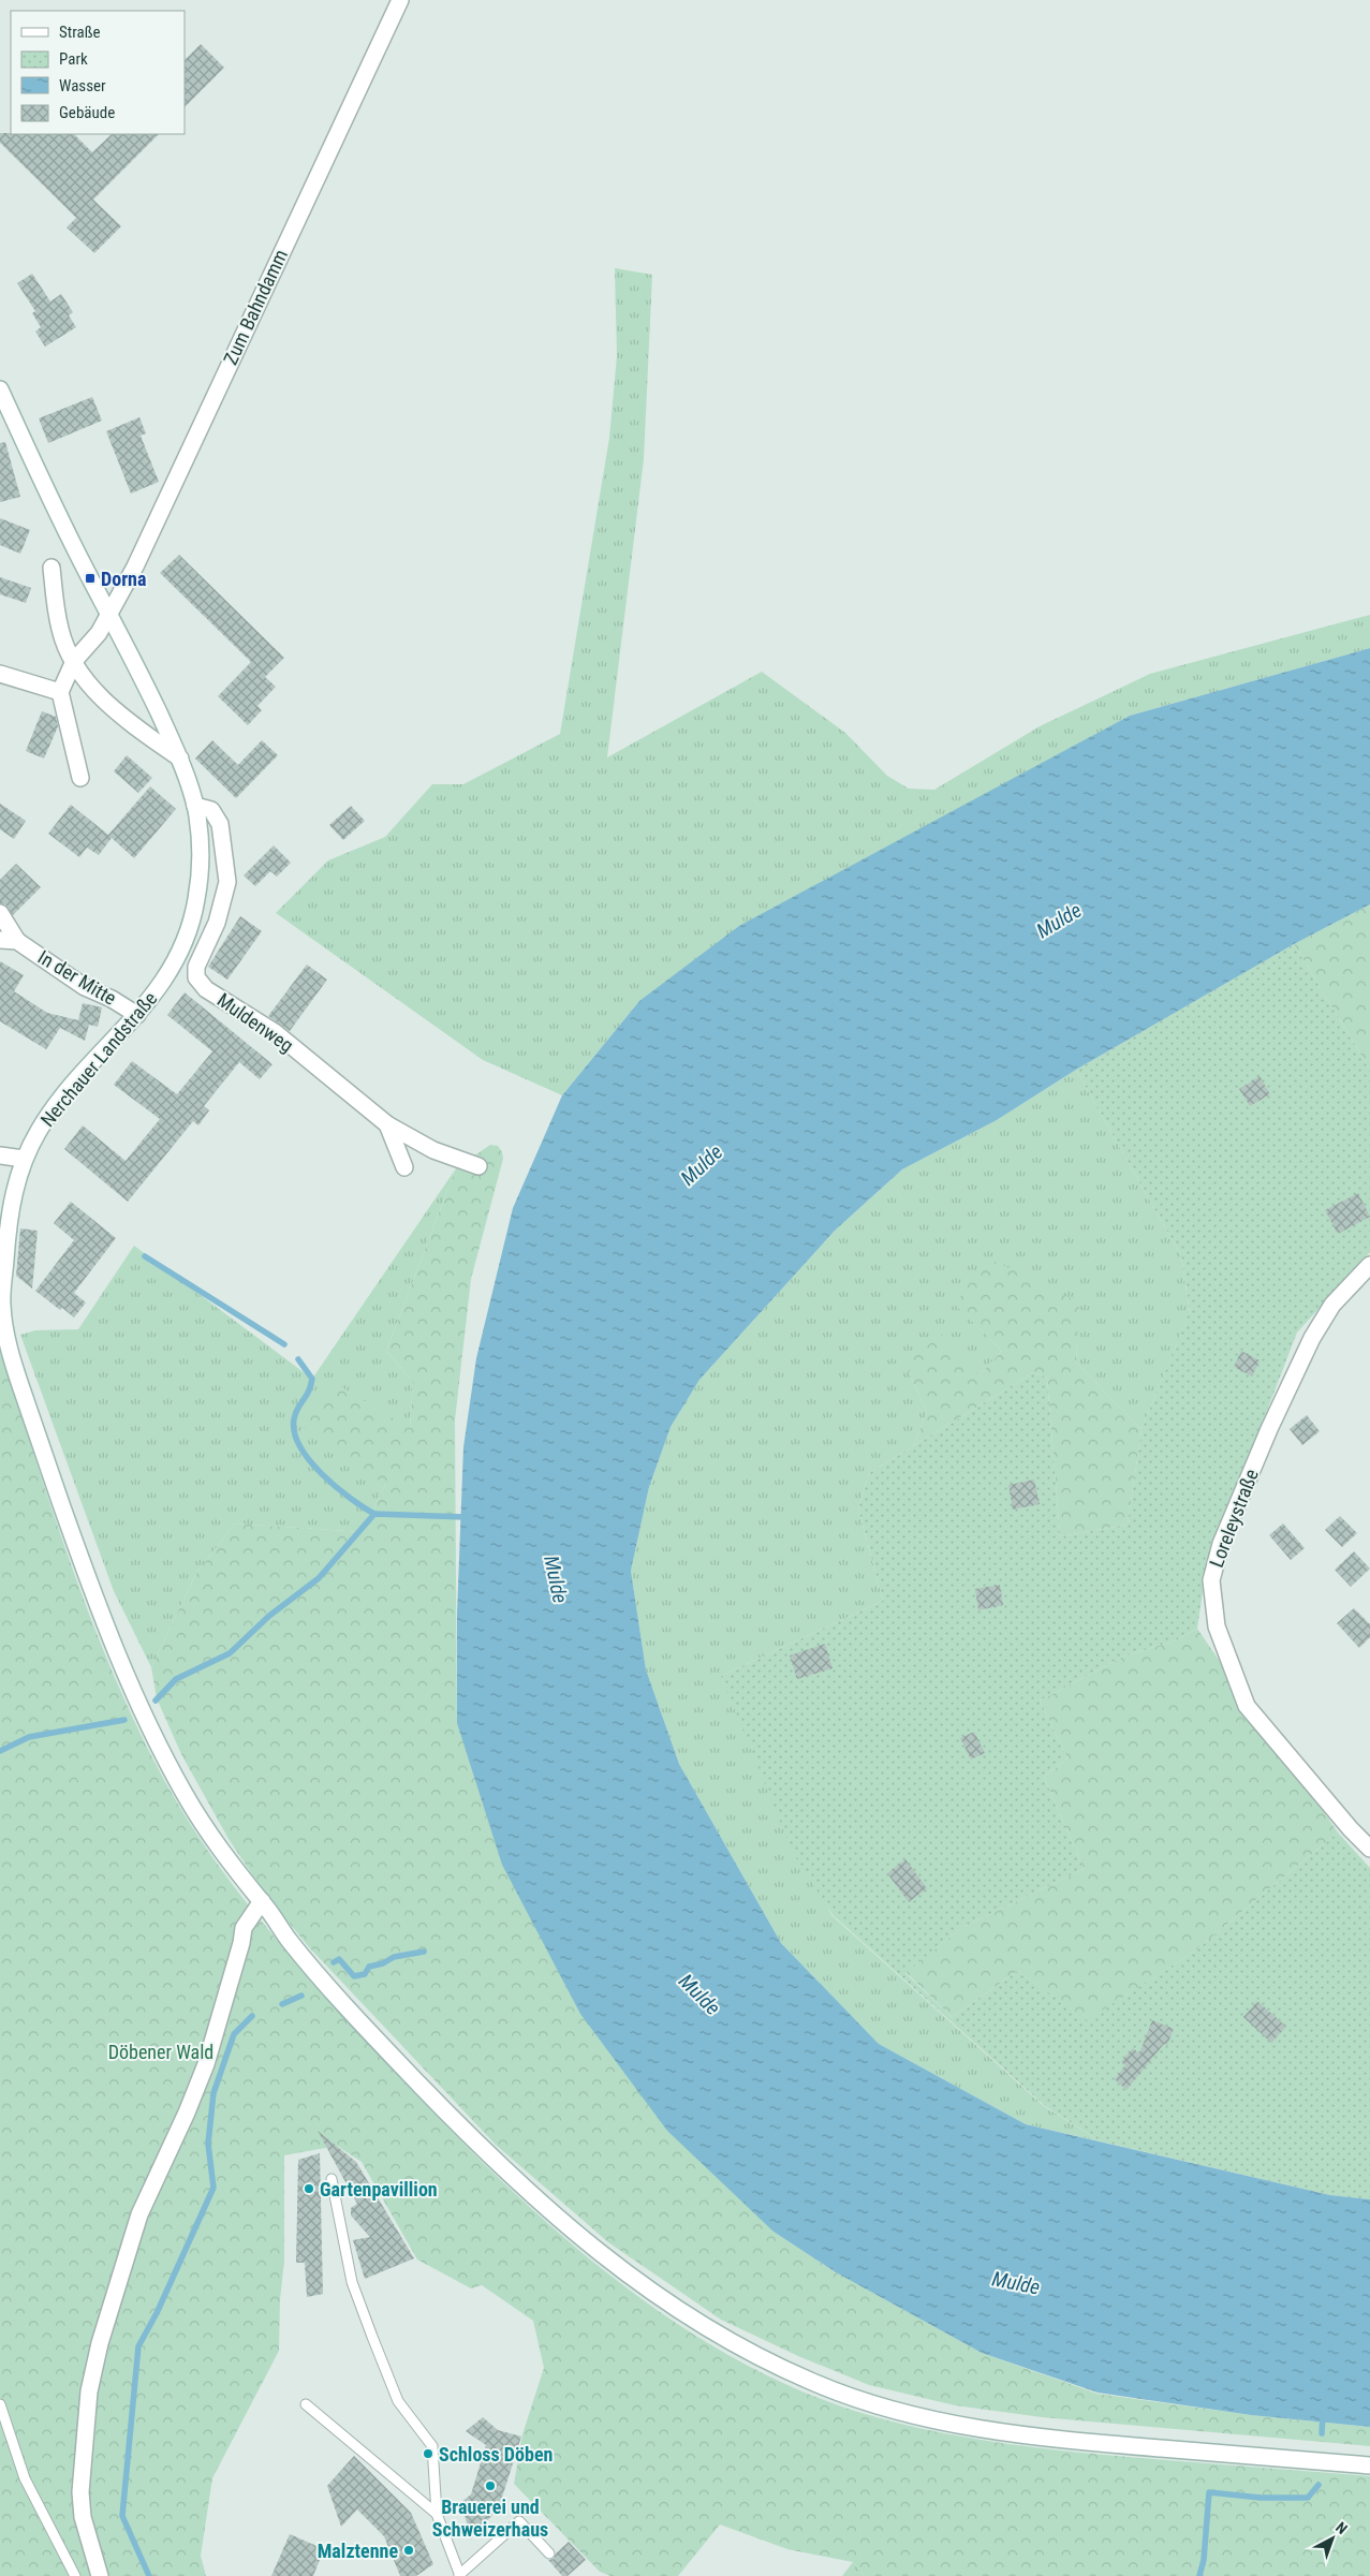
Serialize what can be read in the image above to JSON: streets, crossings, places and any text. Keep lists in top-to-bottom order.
{
  "streets": {
    "street": [
      "Zum Bahndamm",
      "In der Mitte",
      "Muldenweg",
      "Nerchauer Landstraße",
      "Loreleystraße"
    ]
  },
  "crossings": [
    ["Zum Bahndamm", "Nerchauer Landstraße"],
    ["In der Mitte", "Nerchauer Landstraße"],
    ["Muldenweg", "Nerchauer Landstraße"]
  ],
  "water": ["Mulde"],
  "parks": ["Döbener Wald"],
  "places": {
    "transit": ["Dorna"],
    "other": [
      "Gartenpavillion",
      "Schloss Döben",
      "Brauerei und Schweizerhaus",
      "Malztenne"
    ]
  },
  "legend": [
    "Straße",
    "Park",
    "Wasser",
    "Gebäude"
  ],
  "north": "top right"
}
